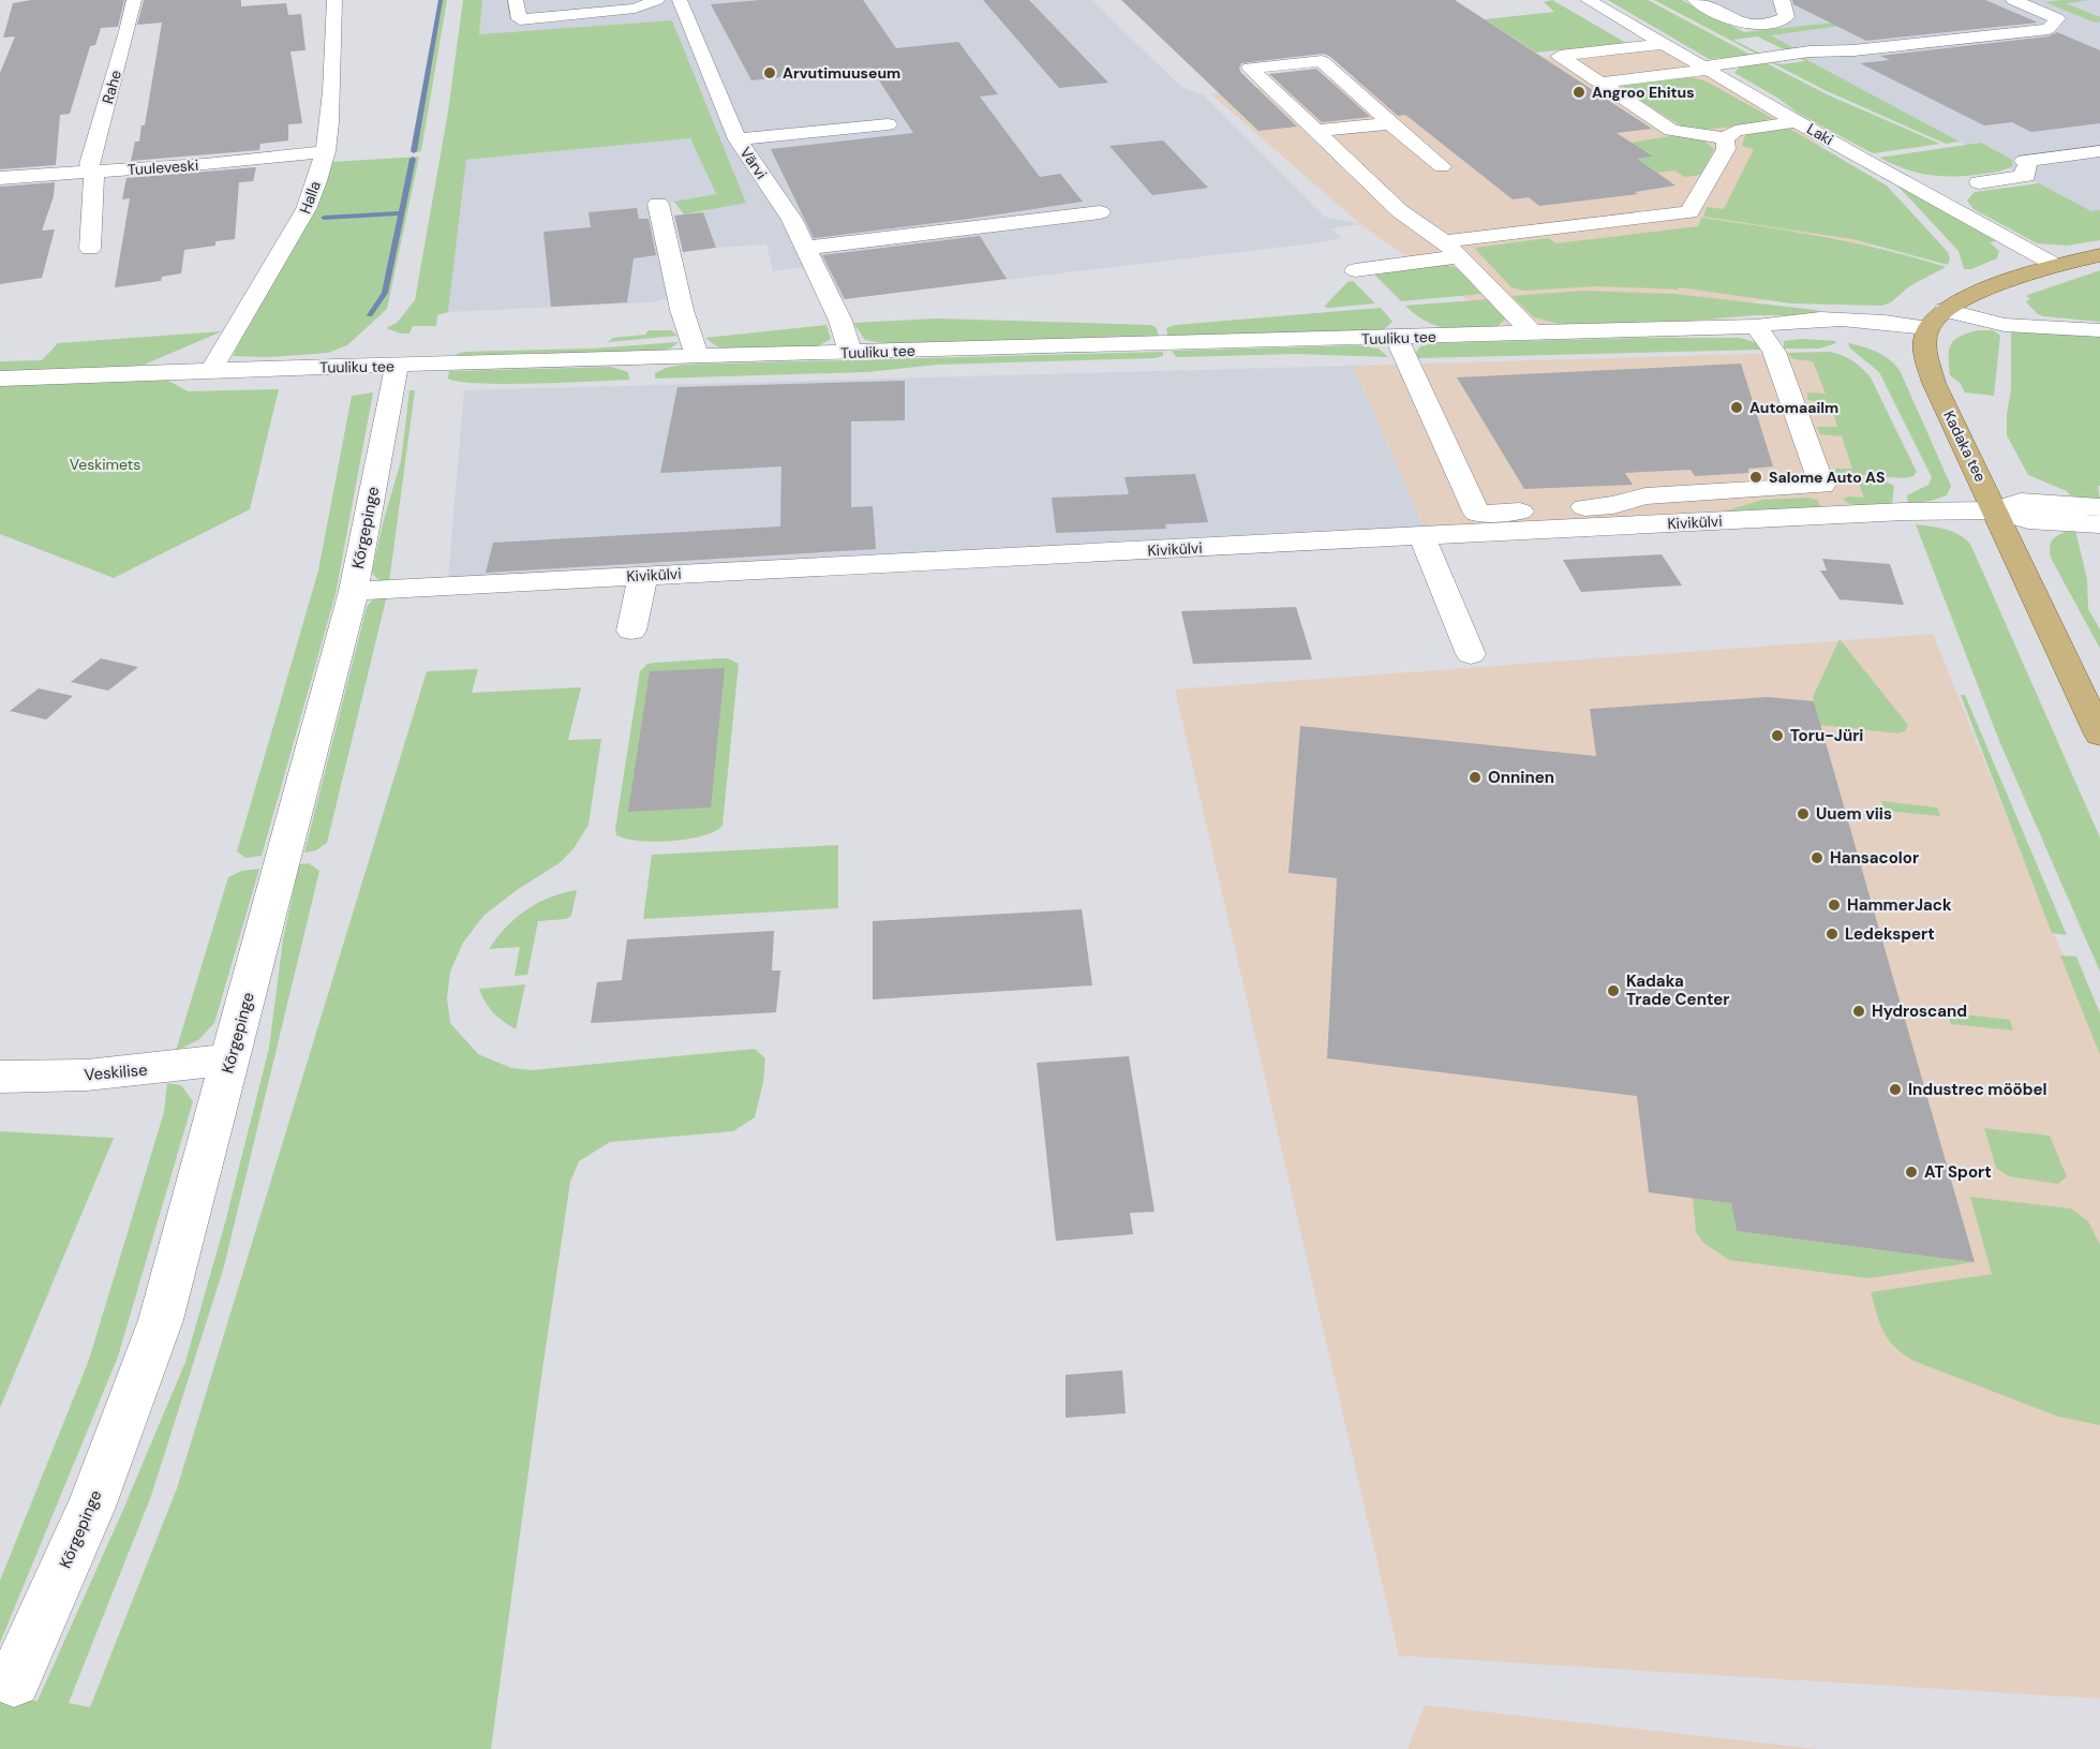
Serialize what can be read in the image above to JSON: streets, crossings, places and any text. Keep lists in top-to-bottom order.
{
  "streets": {
    "main road": ["Kadaka tee"],
    "street": [
      "Rahe",
      "Laki",
      "Värvi",
      "Tuuleveski",
      "Halla",
      "Tuuliku tee",
      "Kivikülvi",
      "Kõrgepinge",
      "Veskilise"
    ]
  },
  "crossings": [
    ["Rahe", "Tuuleveski"],
    ["Värvi", "Tuuliku tee"],
    ["Tuuleveski", "Halla"],
    ["Halla", "Tuuliku tee"],
    ["Tuuliku tee", "Kadaka tee"],
    ["Tuuliku tee", "Kõrgepinge"],
    ["Kadaka tee", "Kivikülvi"],
    ["Kivikülvi", "Kõrgepinge"],
    ["Kõrgepinge", "Veskilise"]
  ],
  "parks": ["Veskimets"],
  "places": [
    "Arvutimuuseum",
    "Angroo Ehitus",
    "Automaailm",
    "Salome Auto AS",
    "Toru-Jüri",
    "Onninen",
    "Uuem viis",
    "Hansacolor",
    "HammerJack",
    "Ledekspert",
    "Kadaka Trade Center",
    "Hydroscand",
    "Industrec mööbel",
    "AT Sport"
  ]
}
